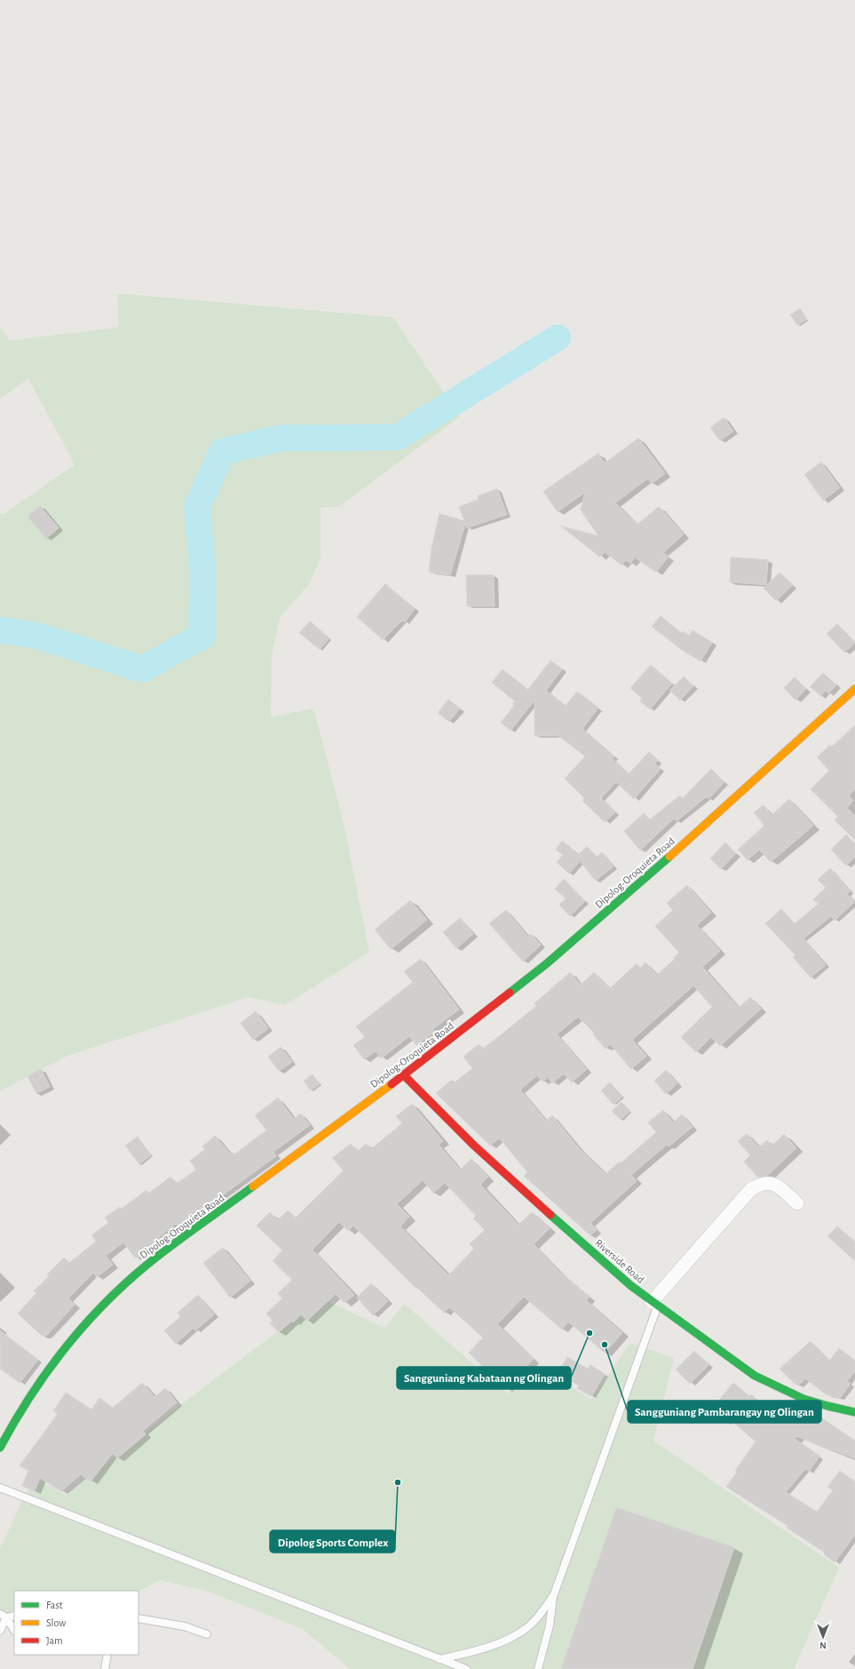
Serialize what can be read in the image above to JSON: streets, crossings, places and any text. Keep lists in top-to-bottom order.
{
  "streets": {
    "main road": ["Dipolog-Oroquieta Road", "Riverside Road"]
  },
  "crossings": [
    ["Dipolog-Oroquieta Road", "Riverside Road"]
  ],
  "places": ["Sangguniang Kabataan ng Olingan", "Sangguniang Pambarangay ng Olingan", "Dipolog Sports Complex"],
  "legend": ["Fast", "Slow", "Jam"],
  "north": "bottom"
}
